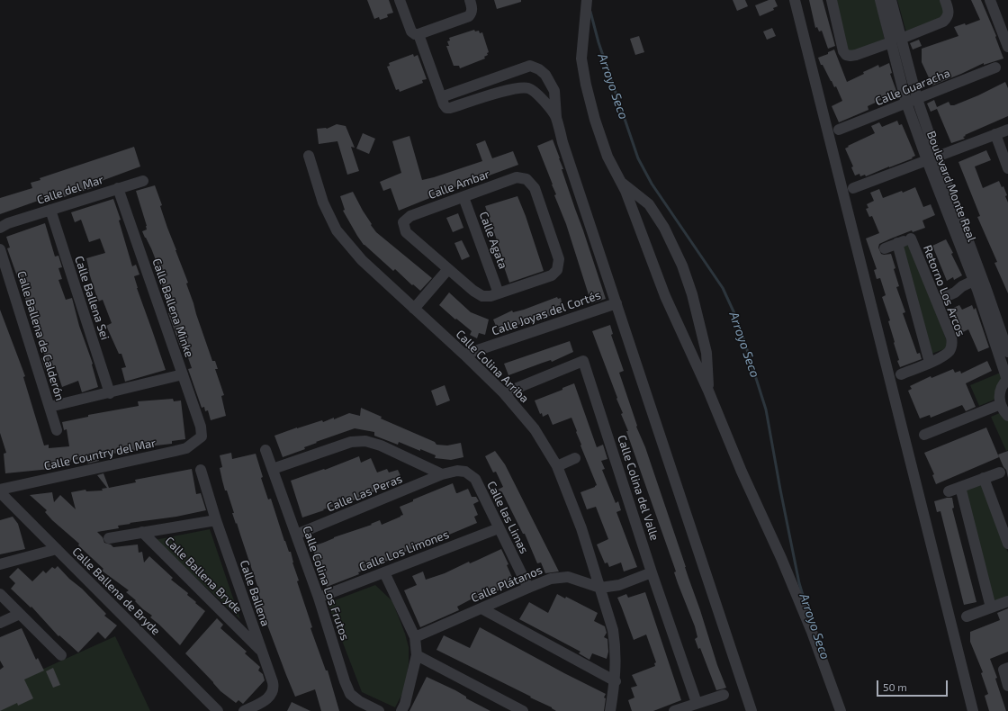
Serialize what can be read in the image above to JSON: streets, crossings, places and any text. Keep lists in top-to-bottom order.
{
  "streets": {
    "street": [
      "Calle Guaracha",
      "Calle Ambar",
      "Boulevard Monte Real",
      "Calle del Mar",
      "Calle Agata",
      "Retorno Los Arcos",
      "Calle Ballena Sei",
      "Calle Ballena Minke",
      "Calle Joyas del Cortés",
      "Calle Ballena de Calderón",
      "Calle Colina Arriba",
      "Calle Country del Mar",
      "Calle Colina del Valle",
      "Calle Las Peras",
      "Calle las Limas",
      "Calle Los Limones",
      "Calle Ballena Bryde",
      "Calle Colina Los Frutos",
      "Calle Plátanos",
      "Calle Ballena de Bryde",
      "Calle Ballena"
    ]
  },
  "crossings": [
    ["Calle Guaracha", "Boulevard Monte Real"],
    ["Calle Ambar", "Calle Agata"],
    ["Calle del Mar", "Calle Ballena Sei"],
    ["Calle del Mar", "Calle Ballena Minke"],
    ["Calle Ballena Minke", "Calle Country del Mar"],
    ["Calle Joyas del Cortés", "Calle Colina Arriba"],
    ["Calle Colina Arriba", "Calle Colina del Valle"],
    ["Calle Colina Arriba", "Calle Plátanos"],
    ["Calle Colina del Valle", "Calle Plátanos"],
    ["Calle Las Peras", "Calle las Limas"],
    ["Calle Las Peras", "Calle Colina Los Frutos"],
    ["Calle las Limas", "Calle Los Limones"],
    ["Calle las Limas", "Calle Plátanos"],
    ["Calle Los Limones", "Calle Colina Los Frutos"],
    ["Calle Ballena Bryde", "Calle Ballena"]
  ],
  "water": ["Arroyo Seco"],
  "scale_bar": "50 m"
}
